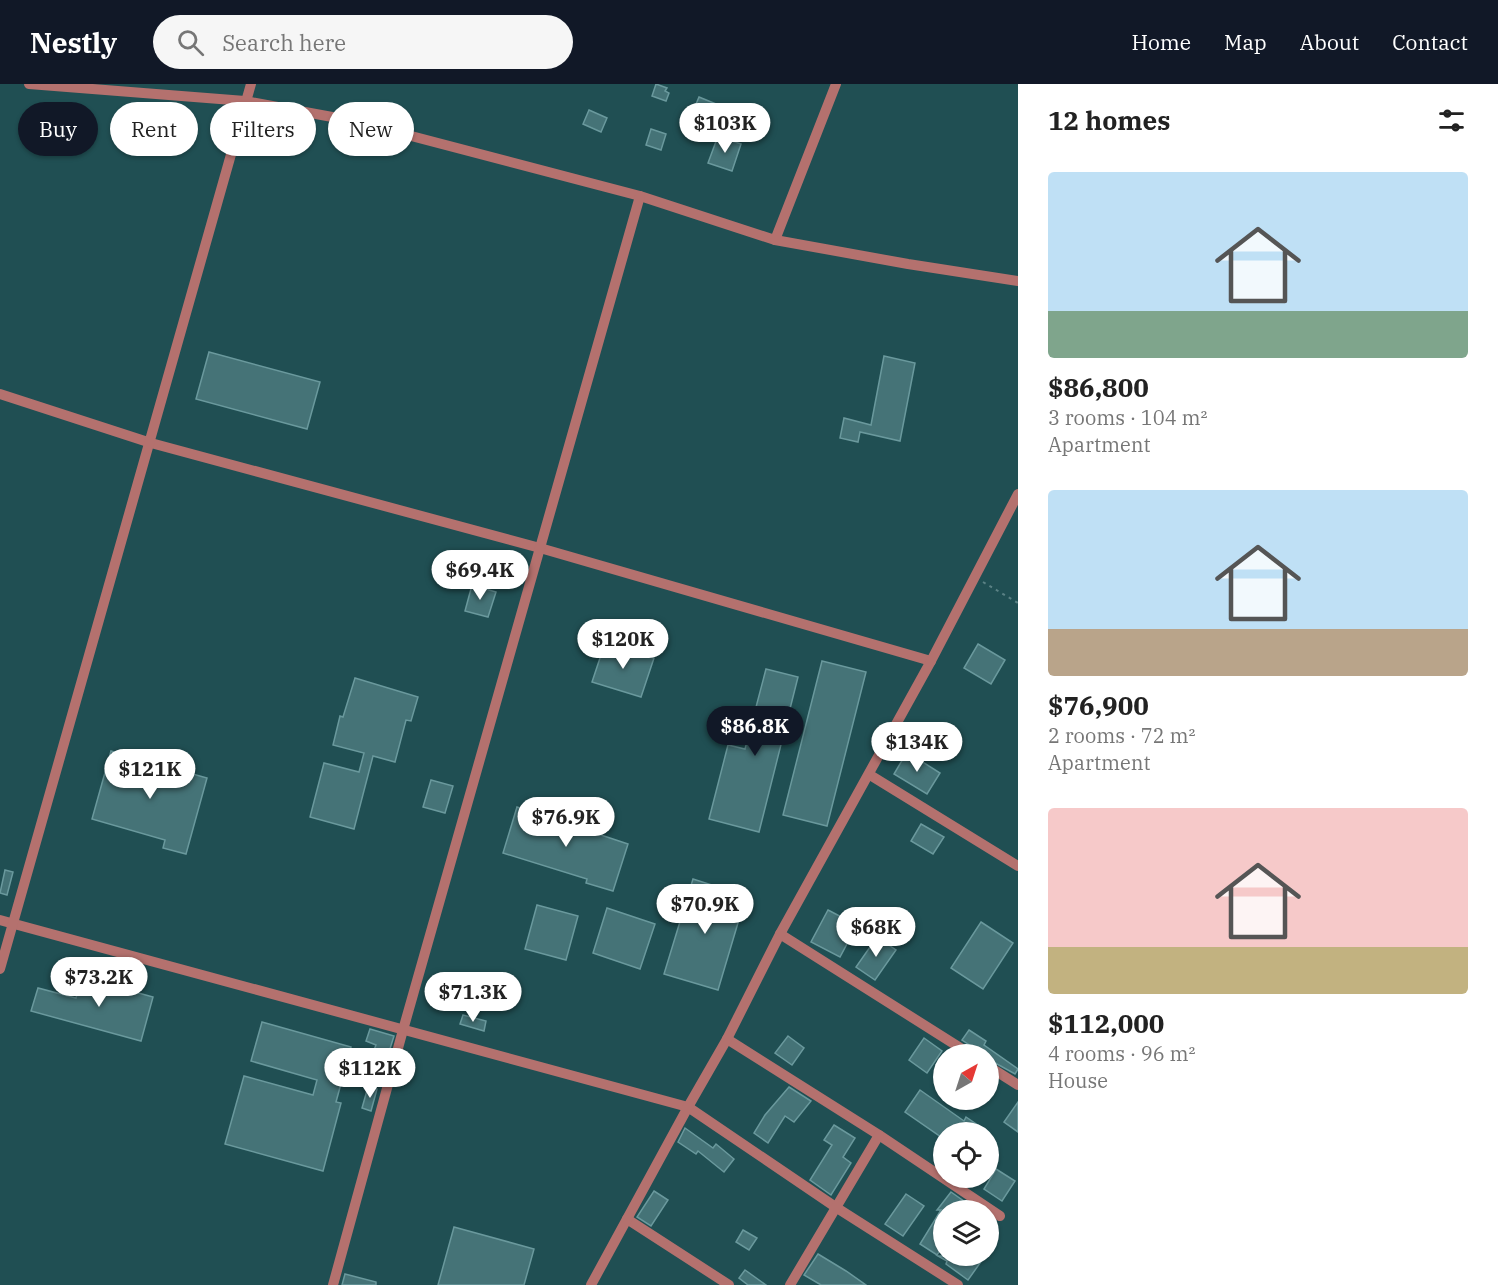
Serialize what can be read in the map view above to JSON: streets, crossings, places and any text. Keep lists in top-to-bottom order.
{
  "north": "top right",
  "page": {
    "header": "Nestly",
    "search": "Search here",
    "nav": [
      "Home",
      "Map",
      "About",
      "Contact"
    ],
    "heading": "12 homes",
    "chip": [
      "Buy",
      "Rent",
      "Filters",
      "New"
    ],
    "price": [
      "$103K",
      "$69.4K",
      "$120K",
      "$86.8K",
      "$134K",
      "$121K",
      "$76.9K",
      "$70.9K",
      "$68K",
      "$73.2K",
      "$71.3K",
      "$112K"
    ],
    "list": [
      {
        "name": "$86,800",
        "note": "3 rooms · 104 m² · Apartment"
      },
      {
        "name": "$76,900",
        "note": "2 rooms · 72 m² · Apartment"
      },
      {
        "name": "$112,000",
        "note": "4 rooms · 96 m² · House"
      }
    ]
  }
}
